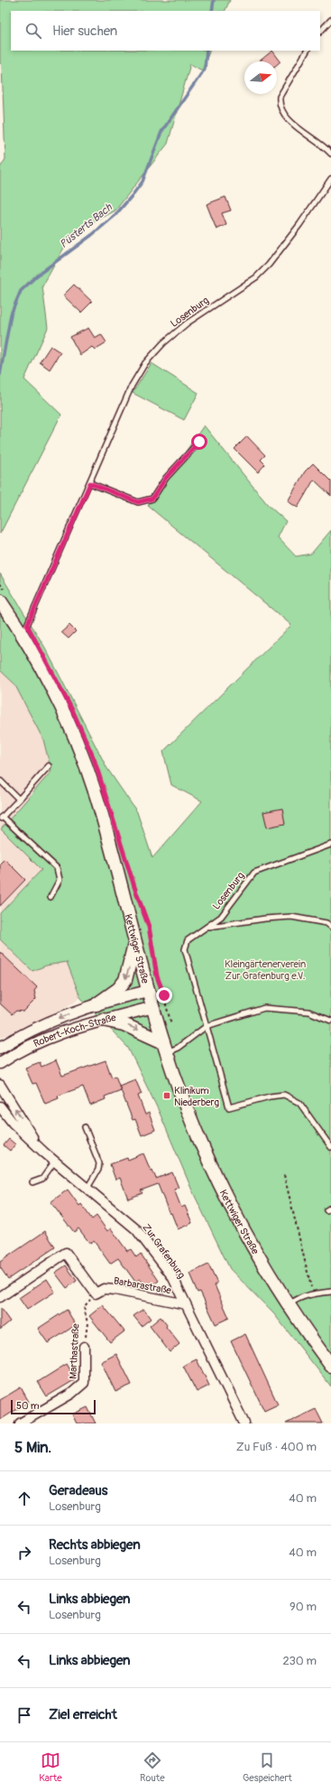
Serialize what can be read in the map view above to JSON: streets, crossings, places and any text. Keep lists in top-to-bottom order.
{
  "streets": {
    "main road": ["Kettwiger Straße"],
    "street": [
      "Robert-Koch-Straße",
      "Zur Grafenburg",
      "Barbarastraße",
      "Marthastraße"
    ],
    "lane": ["Losenburg"]
  },
  "crossings": [
    ["Losenburg", "Kettwiger Straße"],
    ["Kettwiger Straße", "Robert-Koch-Straße"],
    ["Zur Grafenburg", "Barbarastraße"],
    ["Barbarastraße", "Marthastraße"]
  ],
  "water": ["Püsterts Bach"],
  "parks": ["Kleingärtenerverein Zur Grafenburg e.V."],
  "places": {
    "transit": ["Klinikum Niederberg"]
  },
  "scale_bar": "50 m",
  "north": "right",
  "page": {
    "search": "Hier suchen",
    "scale": "50 m",
    "heading": ["5 Min.", "Zu Fuß · 400 m"],
    "list": [
      ["Geradeaus", "Losenburg", "40 m"],
      ["Rechts abbiegen", "Losenburg", "40 m"],
      ["Links abbiegen", "Losenburg", "90 m"],
      ["Links abbiegen", "230 m"],
      "Ziel erreicht"
    ],
    "nav": ["Karte", "Route", "Gespeichert"]
  }
}
